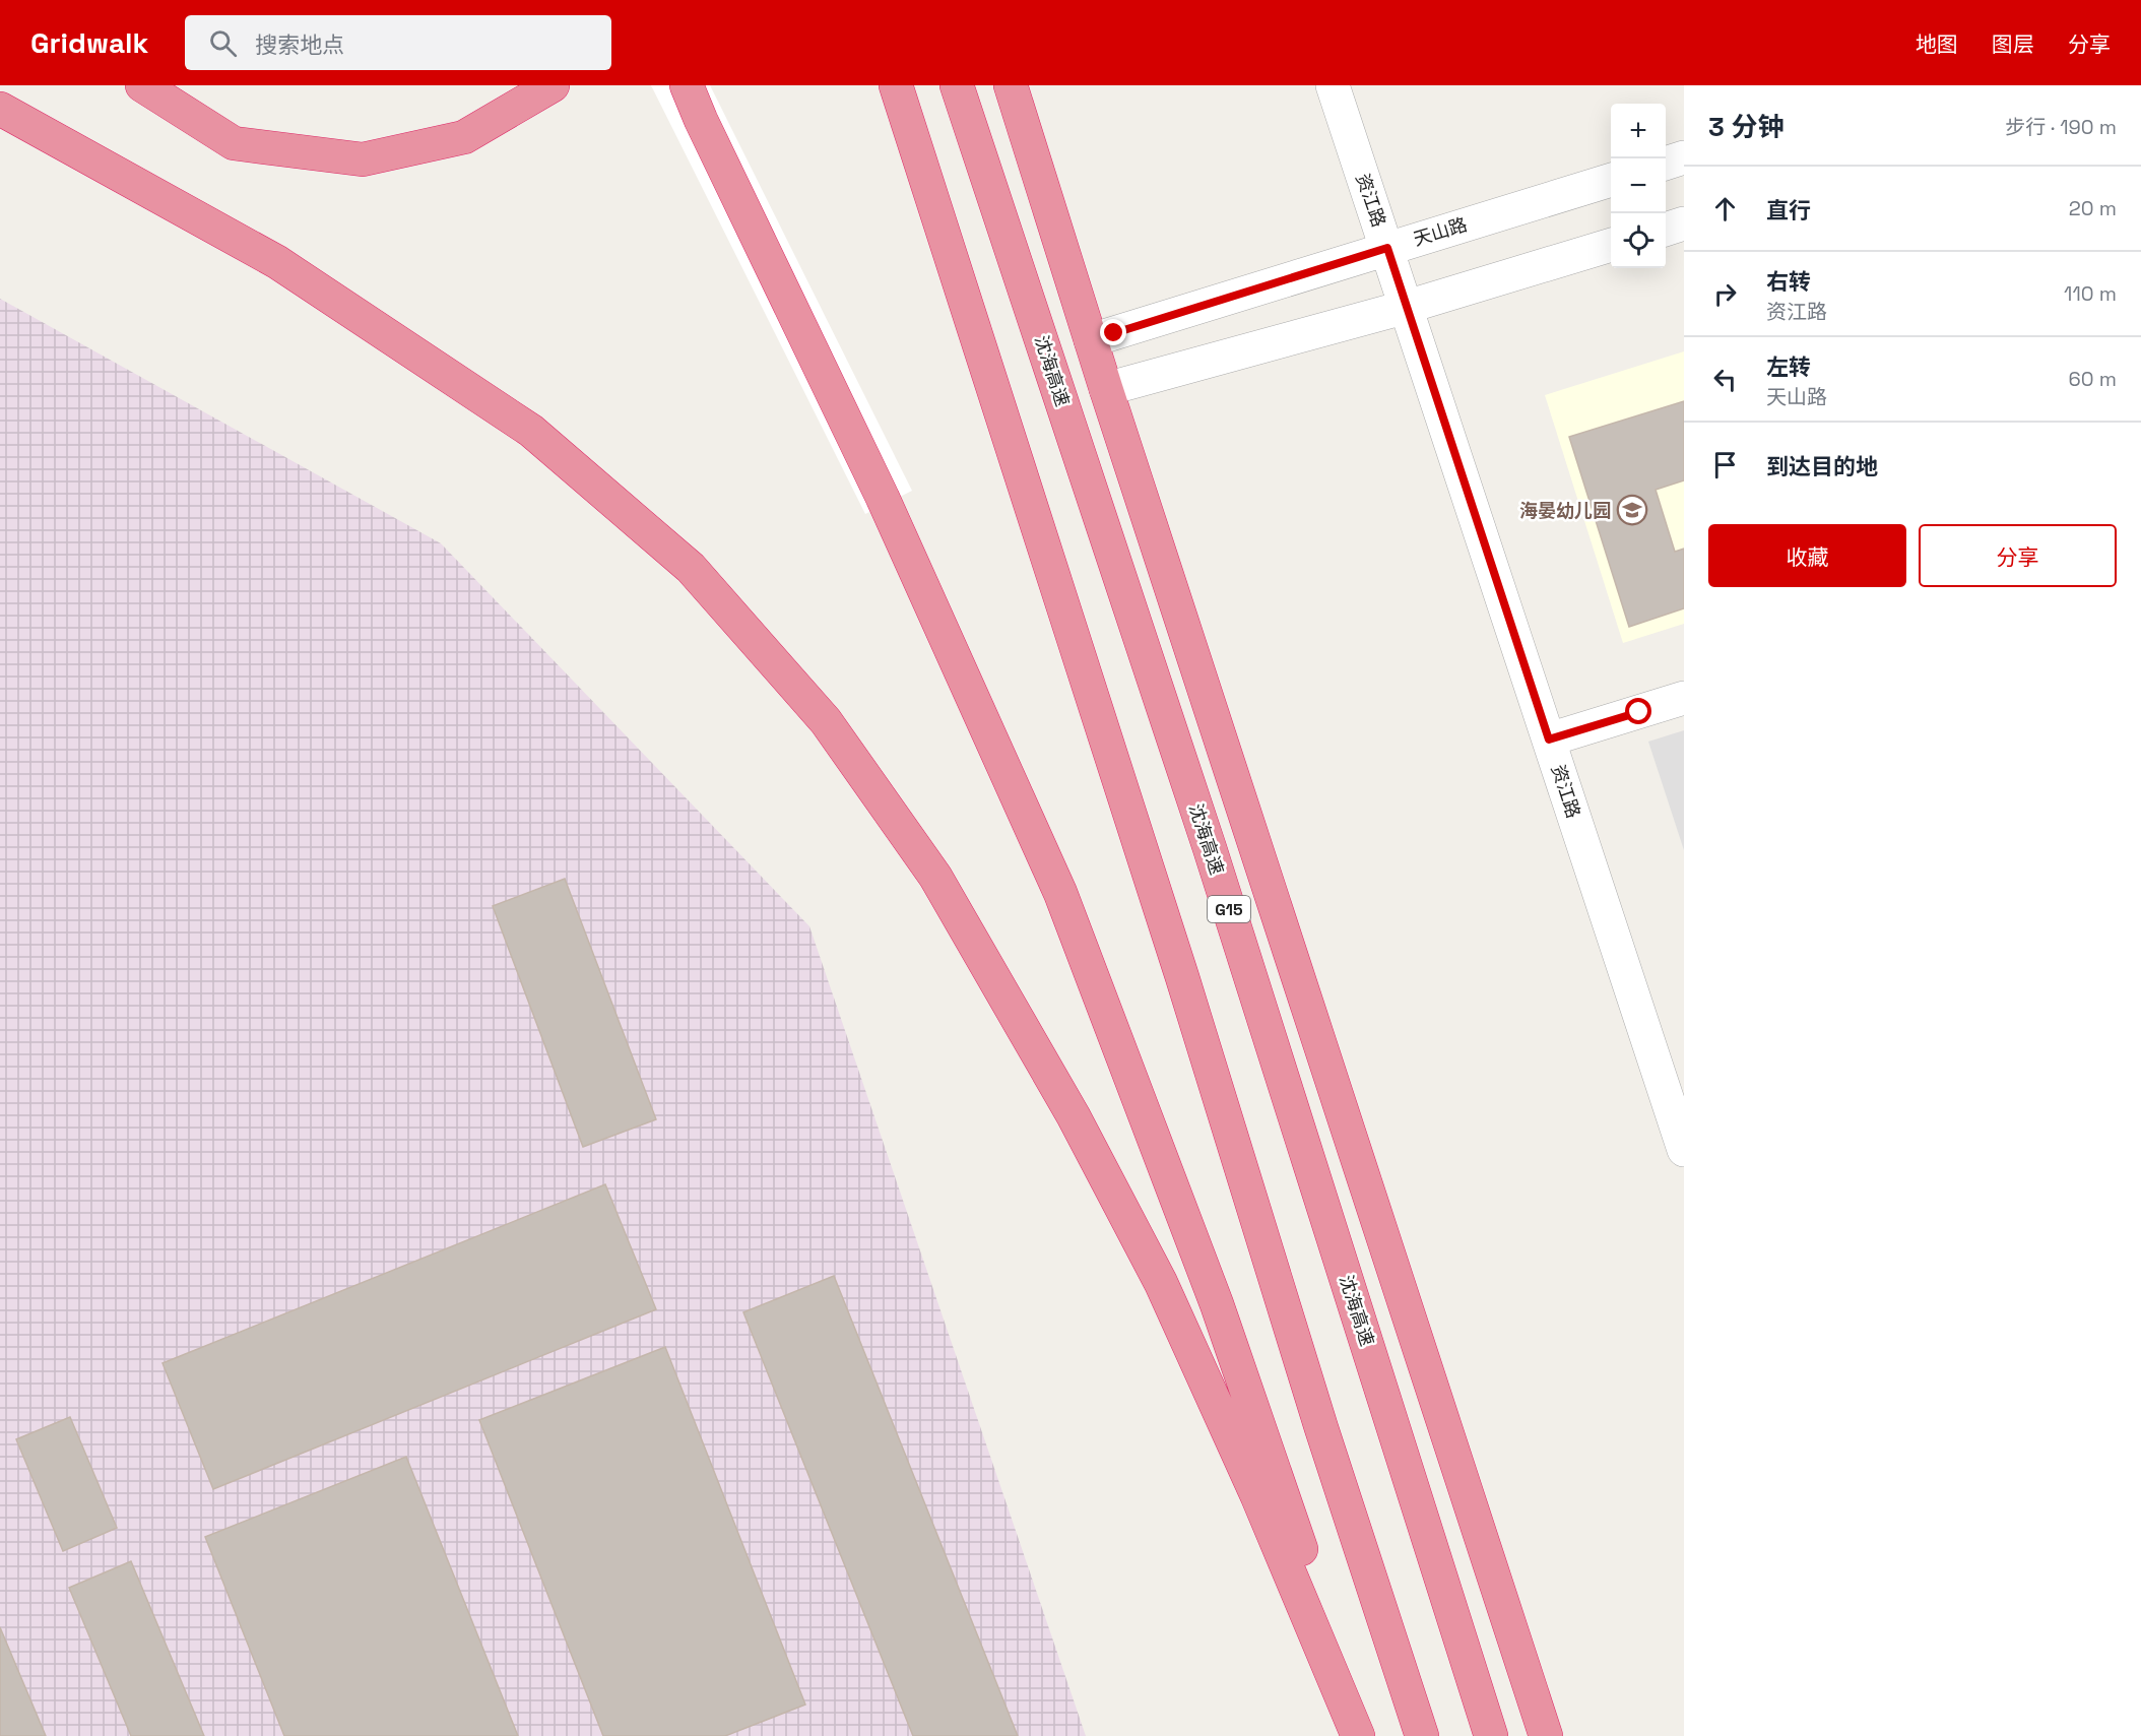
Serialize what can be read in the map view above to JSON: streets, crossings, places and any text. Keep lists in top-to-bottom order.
{
  "streets": {
    "highway": ["沈海高速", "G15"],
    "street": ["资江路", "天山路"]
  },
  "crossings": [
    ["资江路", "天山路"]
  ],
  "places": {
    "school or university": ["海晏幼儿园"]
  },
  "page": {
    "header": "Gridwalk",
    "search": "搜索地点",
    "nav": ["地图", "图层", "分享"],
    "heading": ["3 分钟", "步行 · 190 m"],
    "map_buttons": ["+", "−"],
    "list": [
      ["直行", "20 m"],
      ["右转", "资江路", "110 m"],
      ["左转", "天山路", "60 m"],
      "到达目的地"
    ],
    "buttons": ["收藏", "分享"]
  }
}
